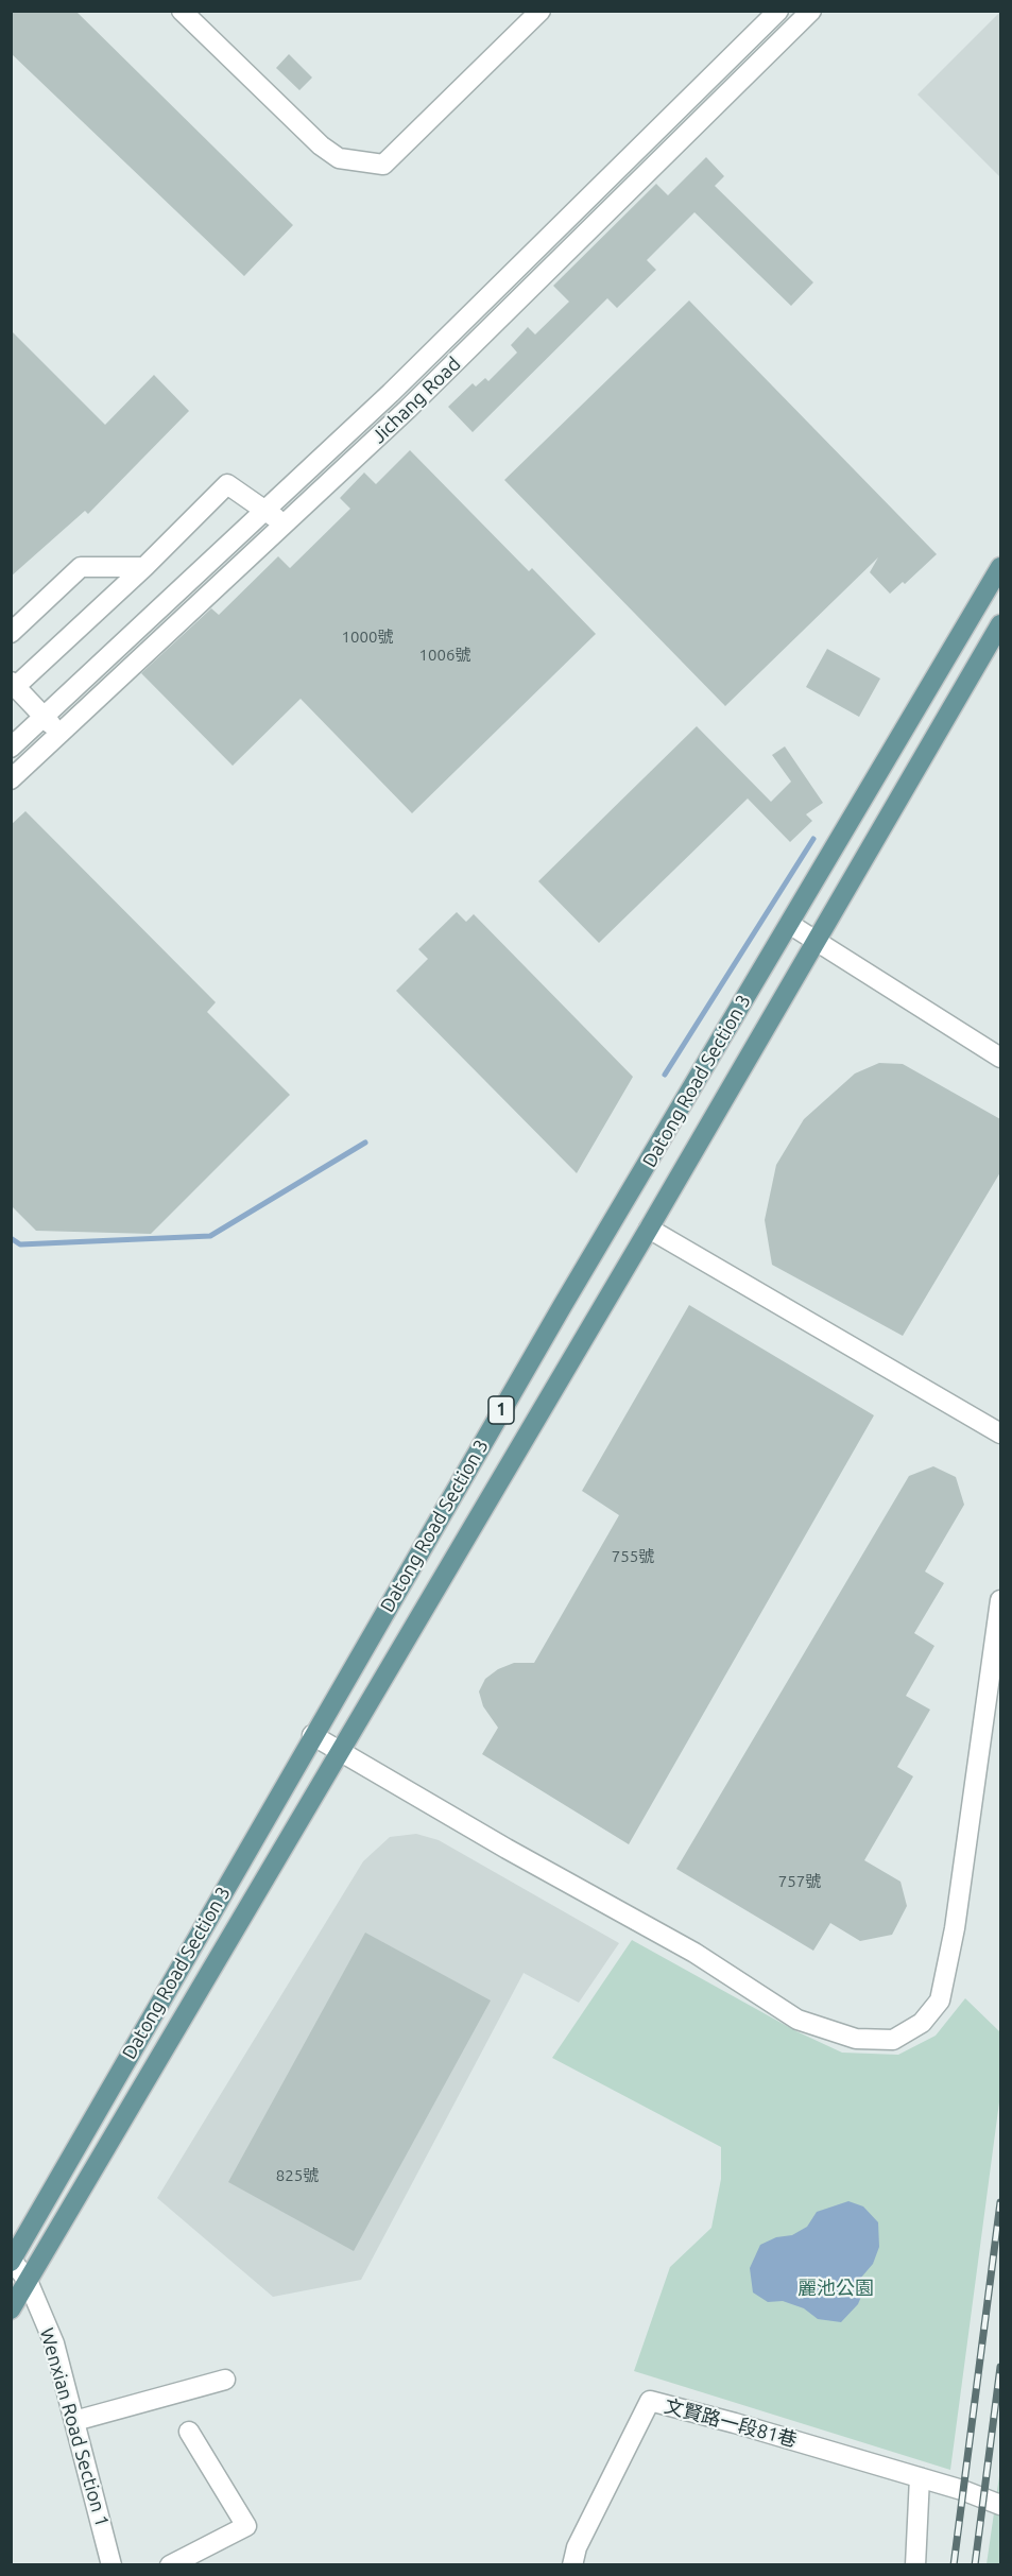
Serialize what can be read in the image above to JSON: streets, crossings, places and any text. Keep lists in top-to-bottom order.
{
  "streets": {
    "main road": ["Datong Road Section 3", "1"],
    "street": ["Jichang Road", "文賢路一段81巷", "Wenxian Road Section 1"]
  },
  "crossings": [
    ["Datong Road Section 3", "1"],
    ["Datong Road Section 3", "Wenxian Road Section 1"],
    ["1", "Wenxian Road Section 1"]
  ],
  "parks": ["麗池公園"],
  "house_numbers": [
    "1000號",
    "1006號",
    "755號",
    "757號",
    "825號"
  ]
}
